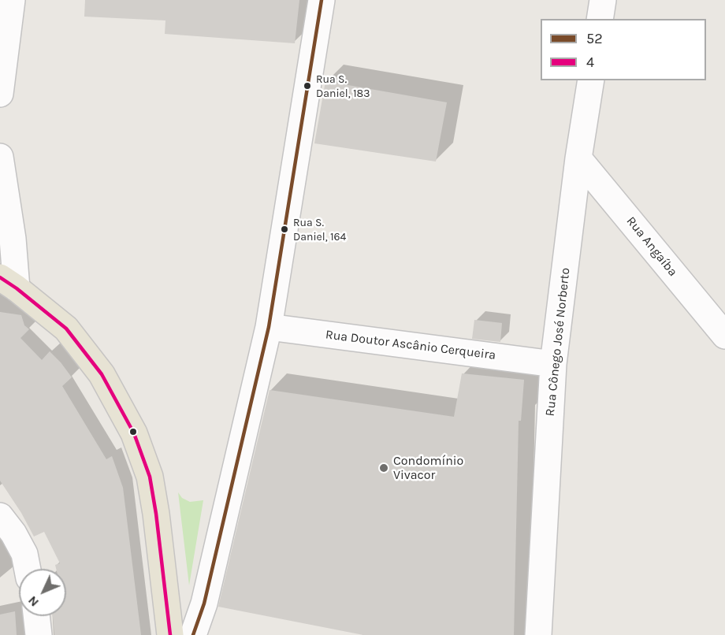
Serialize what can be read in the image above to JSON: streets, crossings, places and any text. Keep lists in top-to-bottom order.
{
  "streets": {
    "street": ["Rua Angaíba", "Rua Cônego José Norberto", "Rua Doutor Ascânio Cerqueira"]
  },
  "crossings": [
    ["Rua Angaíba", "Rua Cônego José Norberto"],
    ["Rua Cônego José Norberto", "Rua Doutor Ascânio Cerqueira"]
  ],
  "places": ["Rua S. Daniel, 183", "Rua S. Daniel, 164", "Condomínio Vivacor"],
  "lines": ["transit line 52", "transit line 4"],
  "legend": ["52", "4"],
  "north": "bottom left"
}
